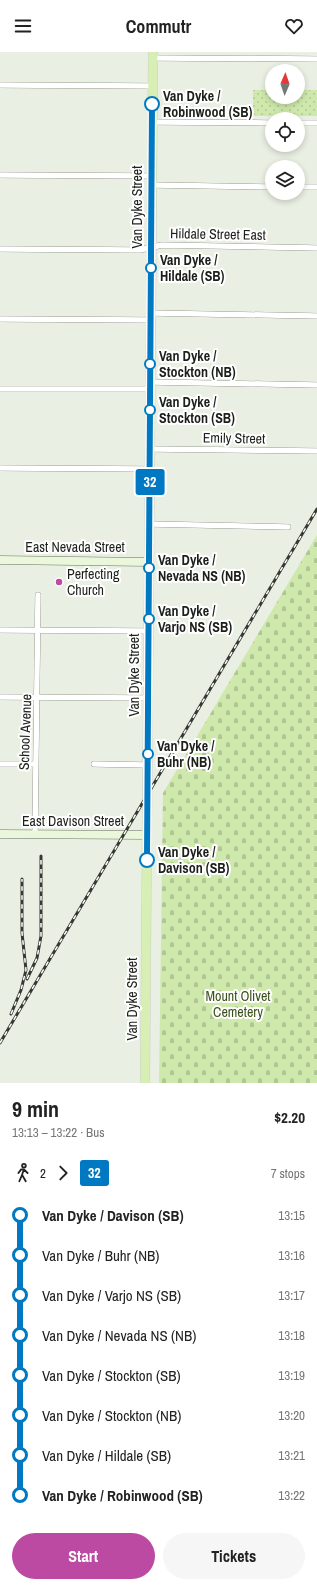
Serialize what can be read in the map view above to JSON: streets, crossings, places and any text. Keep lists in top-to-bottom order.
{
  "streets": {
    "main road": ["Van Dyke Street"],
    "street": [
      "Hildale Street East",
      "Emily Street",
      "East Nevada Street",
      "School Avenue",
      "East Davison Street"
    ]
  },
  "crossings": [
    ["Van Dyke Street", "Hildale Street East"],
    ["Van Dyke Street", "Emily Street"],
    ["Van Dyke Street", "East Nevada Street"],
    ["Van Dyke Street", "East Davison Street"],
    ["School Avenue", "East Davison Street"]
  ],
  "parks": ["Mount Olivet Cemetery"],
  "places": [
    "Van Dyke / Robinwood (SB)",
    "Van Dyke / Hildale (SB)",
    "Van Dyke / Stockton (NB)",
    "Van Dyke / Stockton (SB)",
    "Van Dyke / Nevada NS (NB)",
    "Perfecting Church",
    "Van Dyke / Varjo NS (SB)",
    "Van Dyke / Buhr (NB)",
    "Van Dyke / Davison (SB)"
  ],
  "lines": ["bus line 32"],
  "north": "top",
  "page": {
    "header": "Commutr",
    "on_map": "32",
    "heading": ["9 min", "13:13 – 13:22 · Bus", "$2.20"],
    "legs": ["2", "32", "7 stops"],
    "list": [
      {
        "name": "Van Dyke / Davison (SB)",
        "value": "13:15"
      },
      {
        "name": "Van Dyke / Buhr (NB)",
        "value": "13:16"
      },
      {
        "name": "Van Dyke / Varjo NS (SB)",
        "value": "13:17"
      },
      {
        "name": "Van Dyke / Nevada NS (NB)",
        "value": "13:18"
      },
      {
        "name": "Van Dyke / Stockton (SB)",
        "value": "13:19"
      },
      {
        "name": "Van Dyke / Stockton (NB)",
        "value": "13:20"
      },
      {
        "name": "Van Dyke / Hildale (SB)",
        "value": "13:21"
      },
      {
        "name": "Van Dyke / Robinwood (SB)",
        "value": "13:22"
      }
    ],
    "buttons": ["Start", "Tickets"]
  }
}
